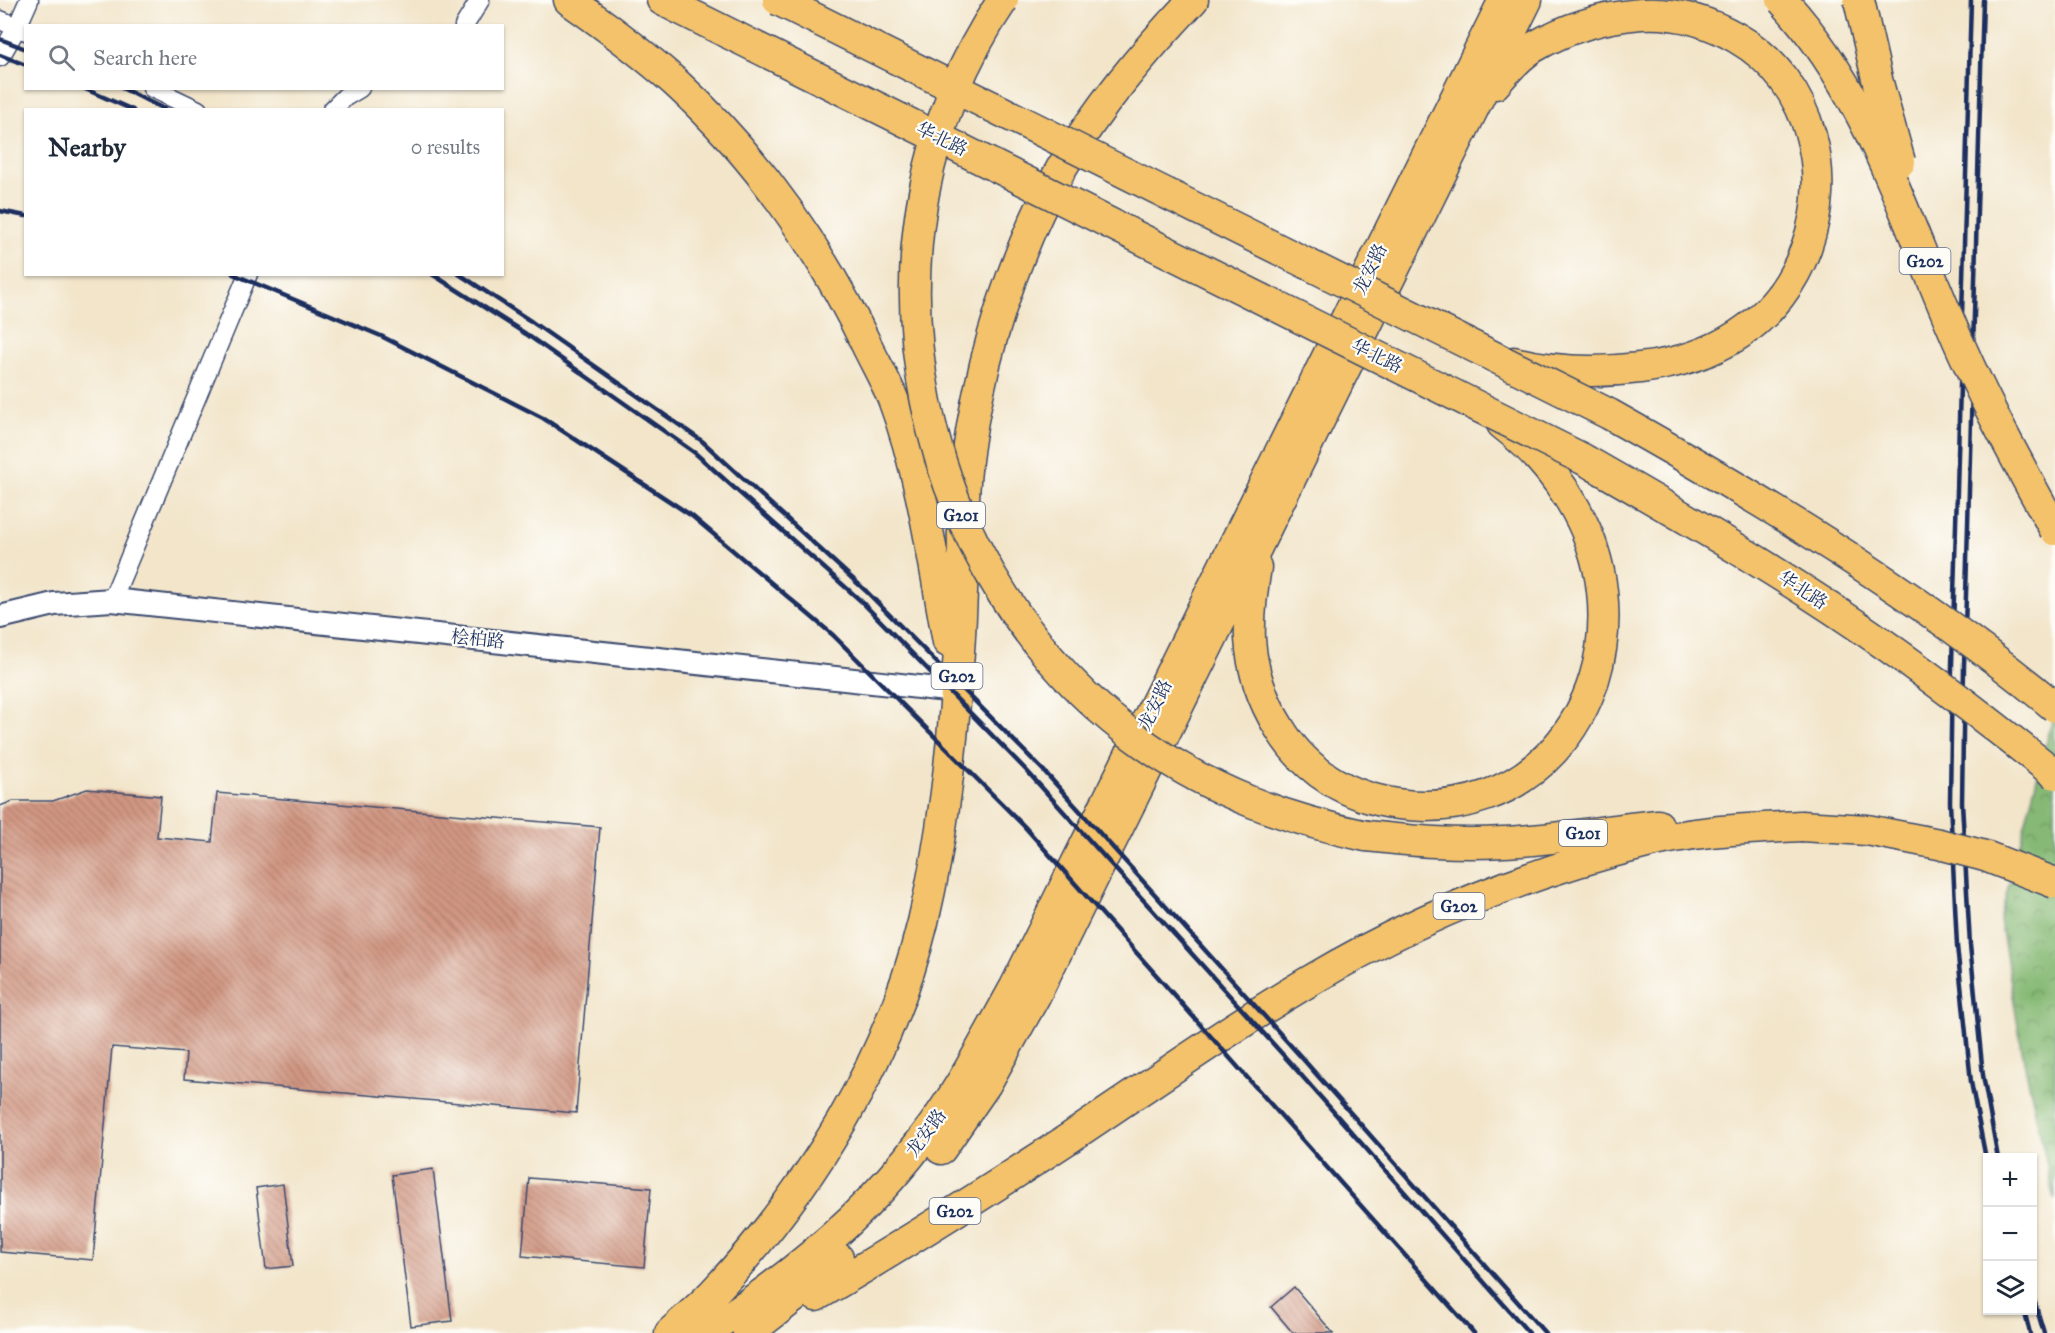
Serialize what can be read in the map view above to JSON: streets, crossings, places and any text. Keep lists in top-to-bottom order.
{
  "streets": {
    "highway": [
      "华北路",
      "G202",
      "龙安路",
      "G201"
    ],
    "street": ["桧柏路"]
  },
  "crossings": [
    ["G202", "龙安路"],
    ["G202", "G201"],
    ["G202", "桧柏路"]
  ],
  "page": {
    "search": "Search here",
    "heading": ["Nearby", "0 results"],
    "map_buttons": ["+", "−"]
  }
}
